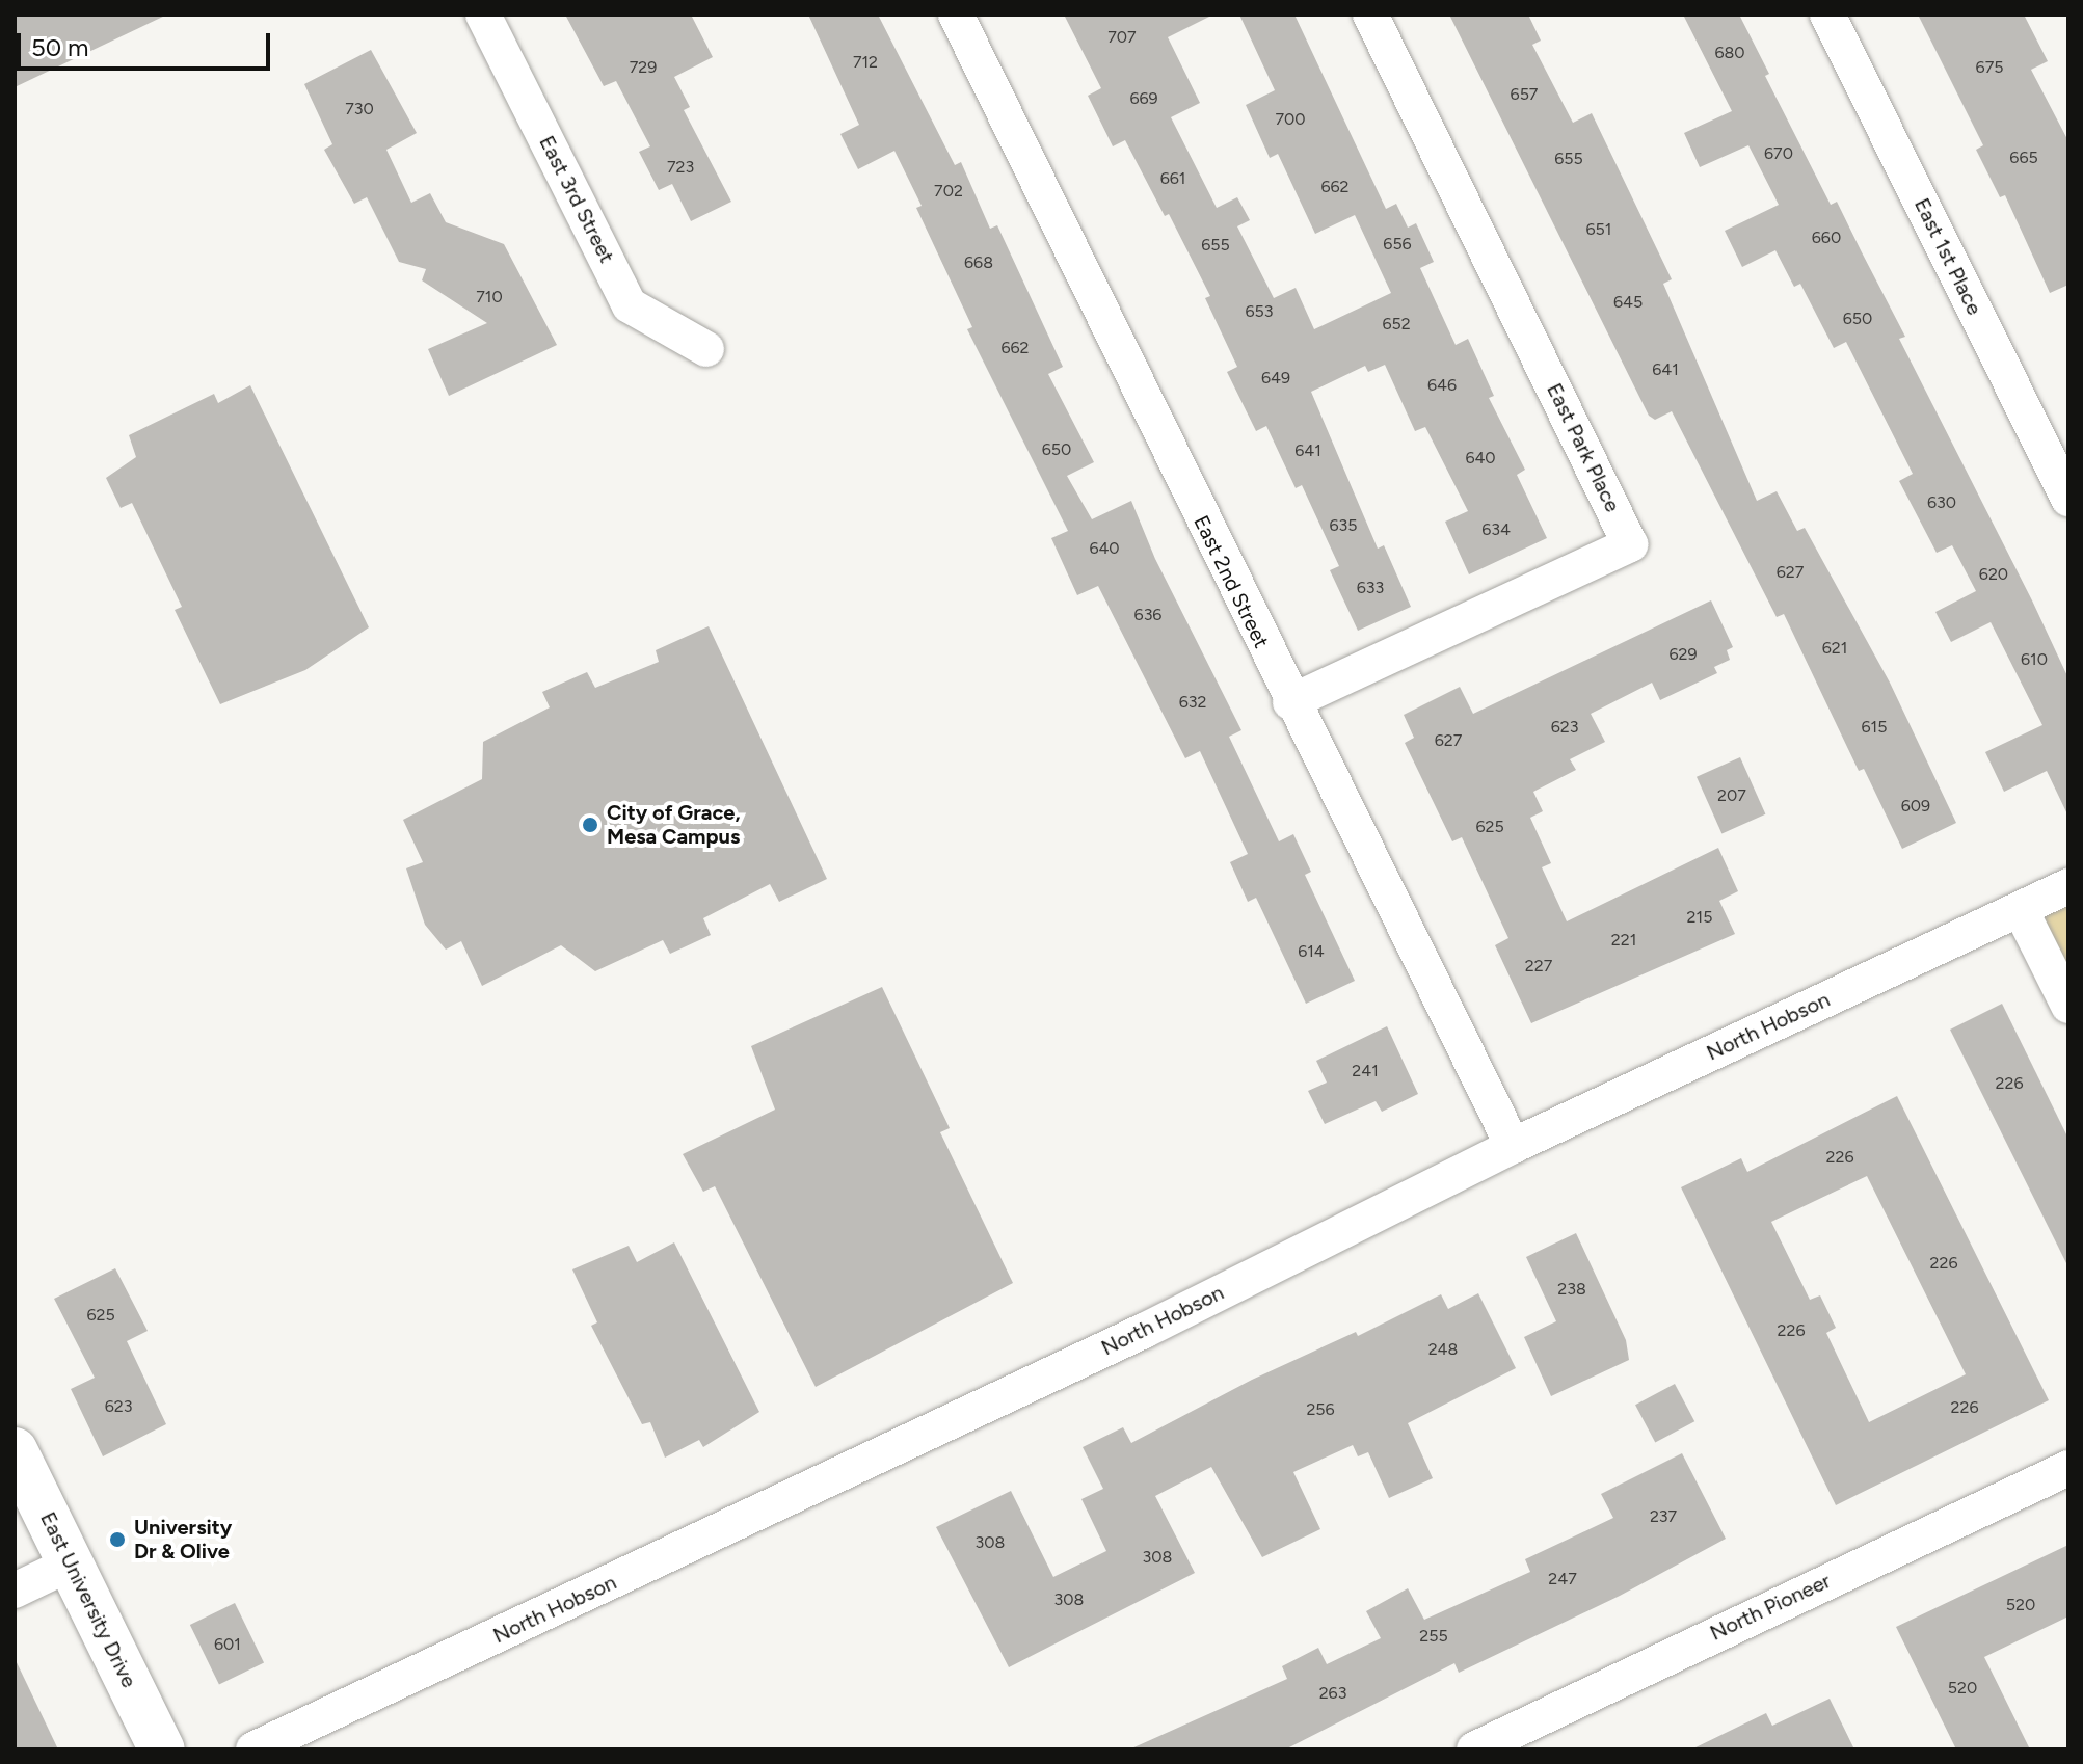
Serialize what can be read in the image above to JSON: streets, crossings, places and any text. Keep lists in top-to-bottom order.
{
  "streets": {
    "main road": ["East University Drive"],
    "street": [
      "East 3rd Street",
      "East 1st Place",
      "East Park Place",
      "East 2nd Street",
      "North Hobson",
      "North Pioneer"
    ]
  },
  "crossings": [
    ["East Park Place", "East 2nd Street"],
    ["East 2nd Street", "North Hobson"]
  ],
  "places": ["City of Grace, Mesa Campus", "University Dr & Olive"],
  "house_numbers": [
    "707",
    "680",
    "712",
    "729",
    "675",
    "657",
    "669",
    "730",
    "700",
    "670",
    "665",
    "655",
    "723",
    "661",
    "662",
    "702",
    "651",
    "660",
    "656",
    "655",
    "668",
    "710",
    "645",
    "653",
    "650",
    "652",
    "662",
    "641",
    "649",
    "646",
    "650",
    "641",
    "640",
    "630",
    "635",
    "634",
    "640",
    "627",
    "620",
    "633",
    "636",
    "621",
    "629",
    "610",
    "632",
    "623",
    "615",
    "627",
    "207",
    "609",
    "625",
    "215",
    "221",
    "614",
    "227",
    "241",
    "226",
    "226",
    "226",
    "238",
    "625",
    "226",
    "248",
    "623",
    "226",
    "256",
    "237",
    "308",
    "308",
    "247",
    "308",
    "520",
    "255",
    "601",
    "520",
    "263"
  ],
  "scale_bar": "50 m"
}
